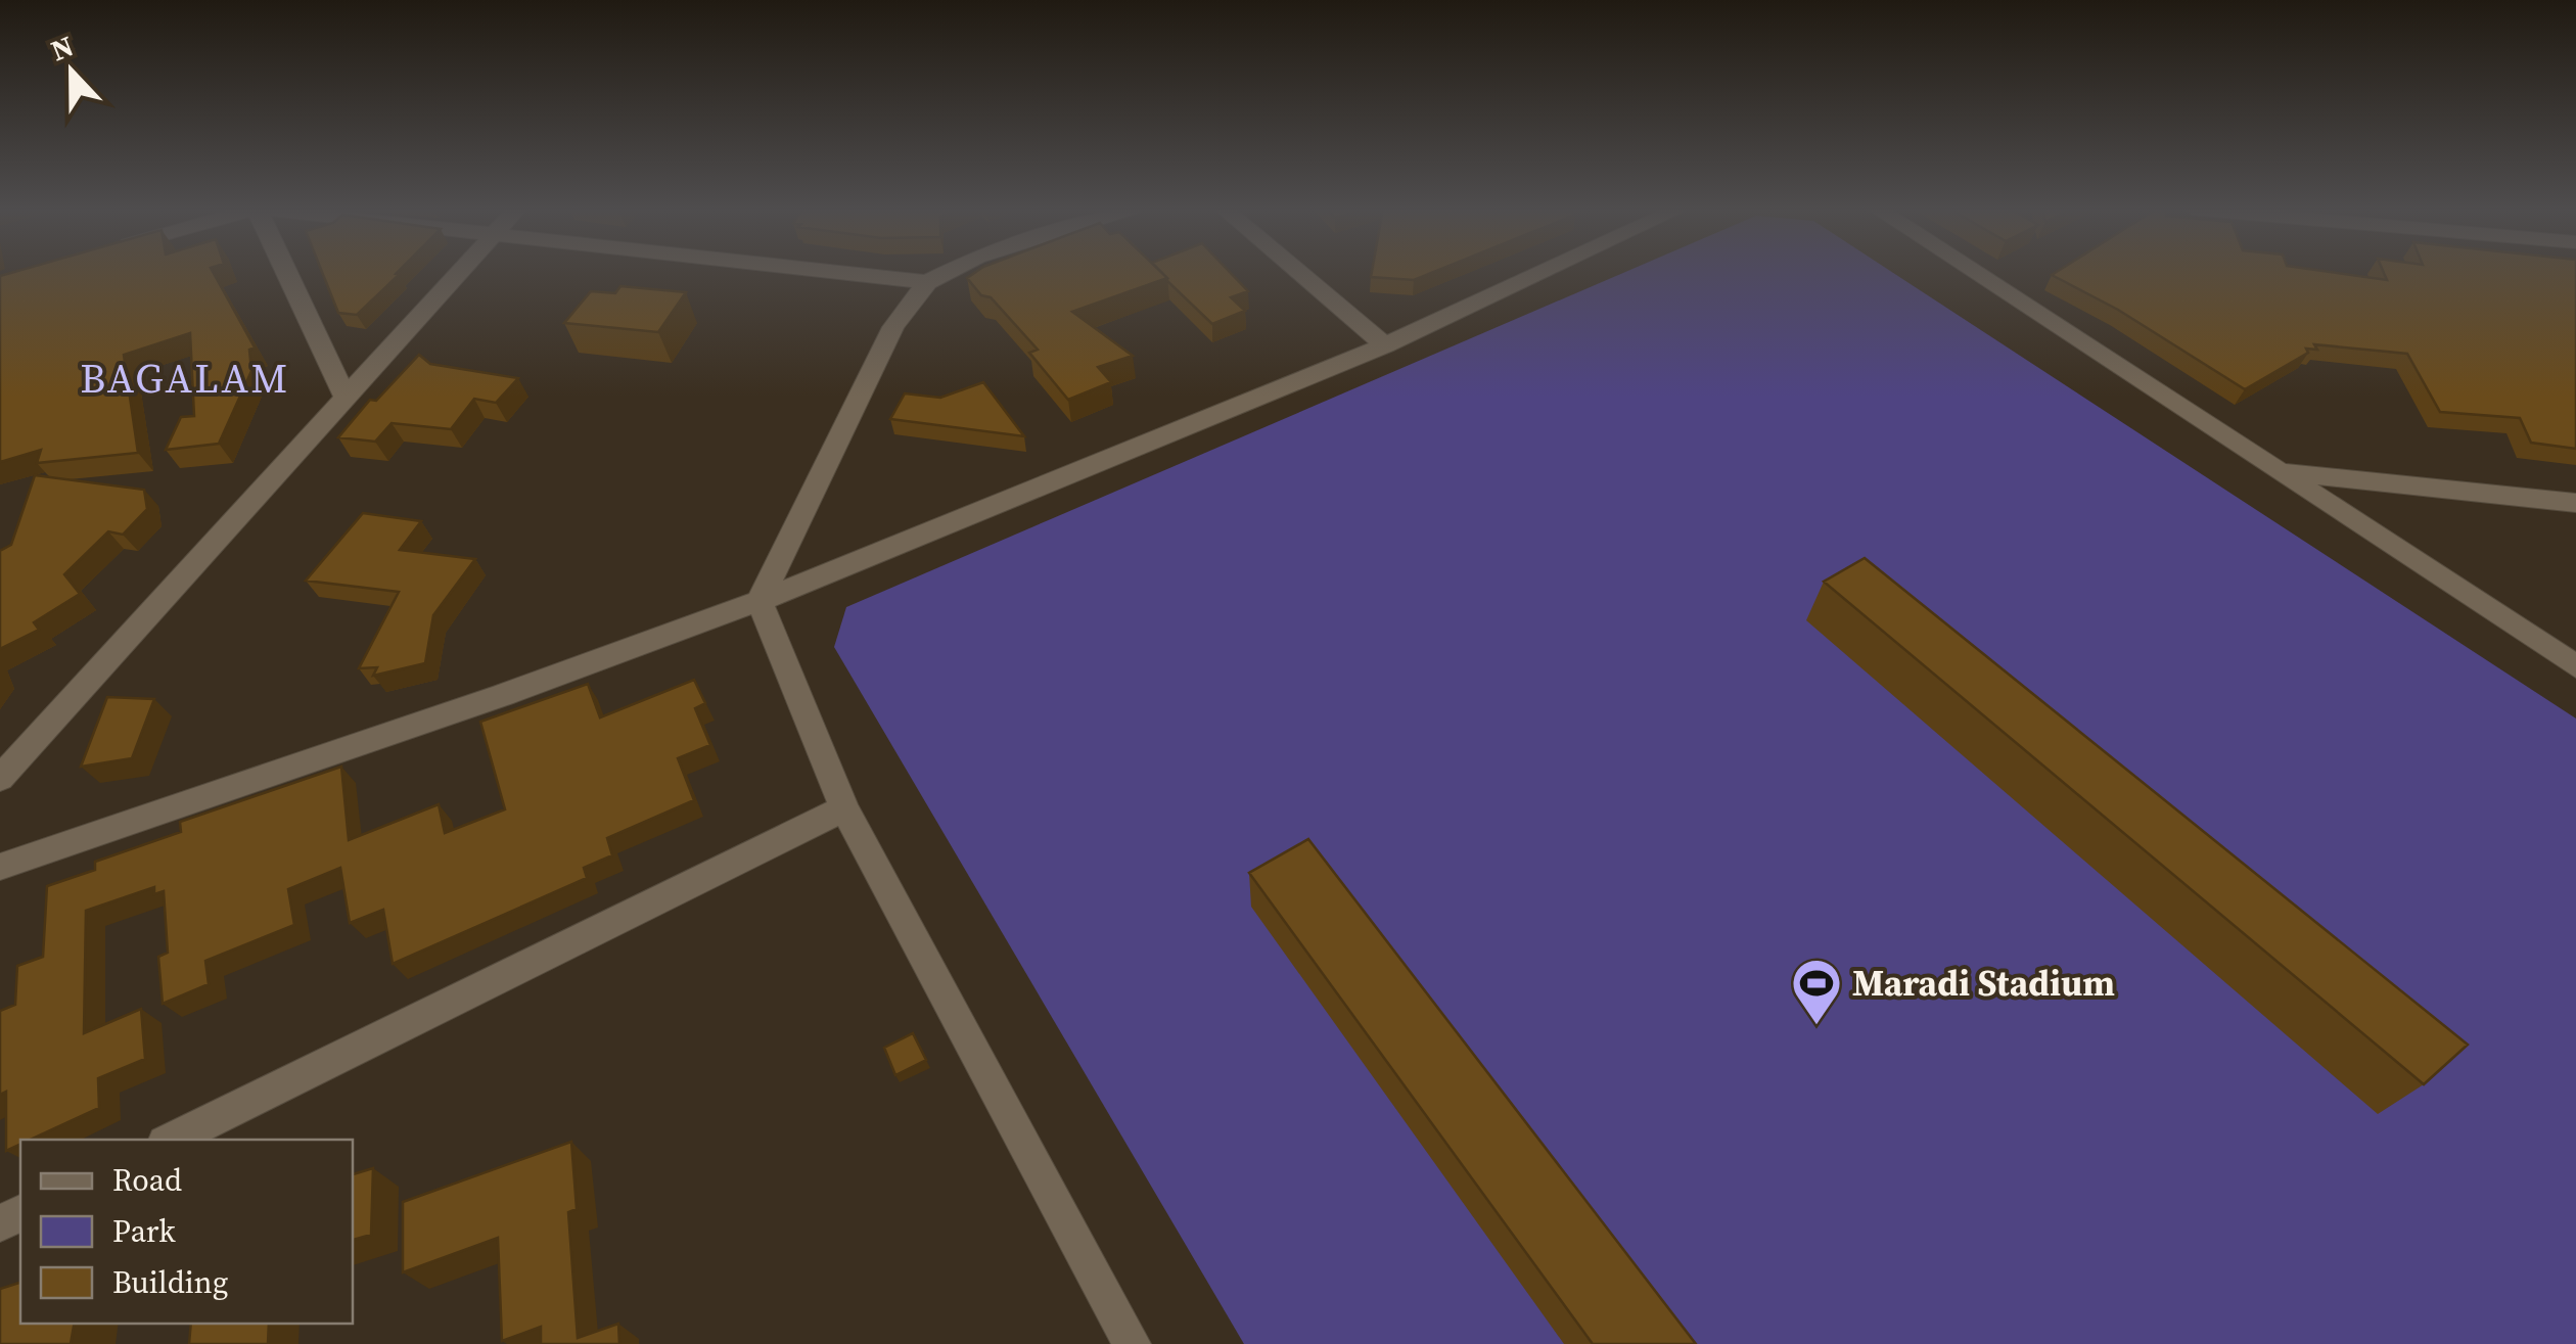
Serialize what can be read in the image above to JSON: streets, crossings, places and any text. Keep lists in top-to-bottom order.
{
  "districts": ["BAGALAM"],
  "places": {
    "sports": ["Maradi Stadium"]
  },
  "legend": ["Road", "Park", "Building"],
  "north": "top"
}
